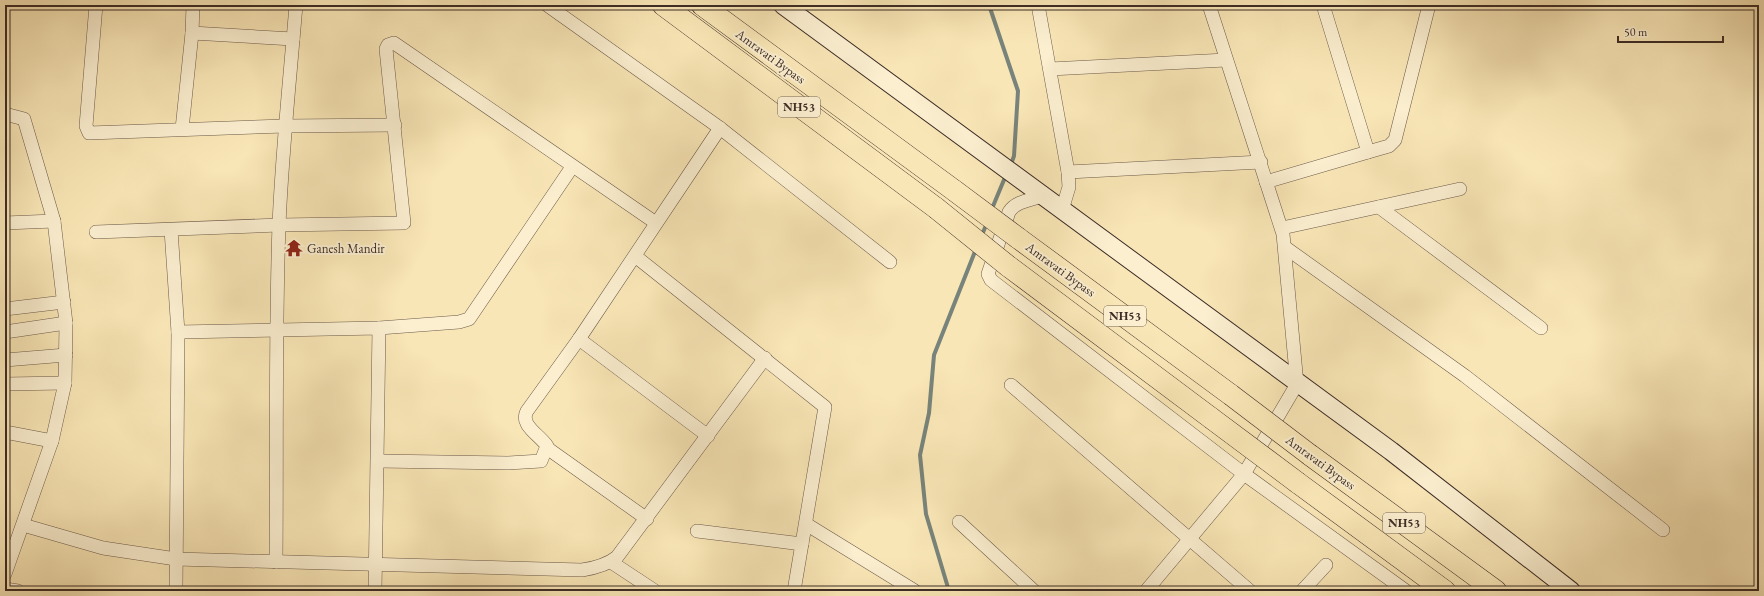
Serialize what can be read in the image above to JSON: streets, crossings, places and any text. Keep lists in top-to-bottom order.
{
  "streets": {
    "highway": ["Amravati Bypass", "NH53"]
  },
  "places": {
    "temple": ["Ganesh Mandir"]
  },
  "scale_bar": "50 m"
}
